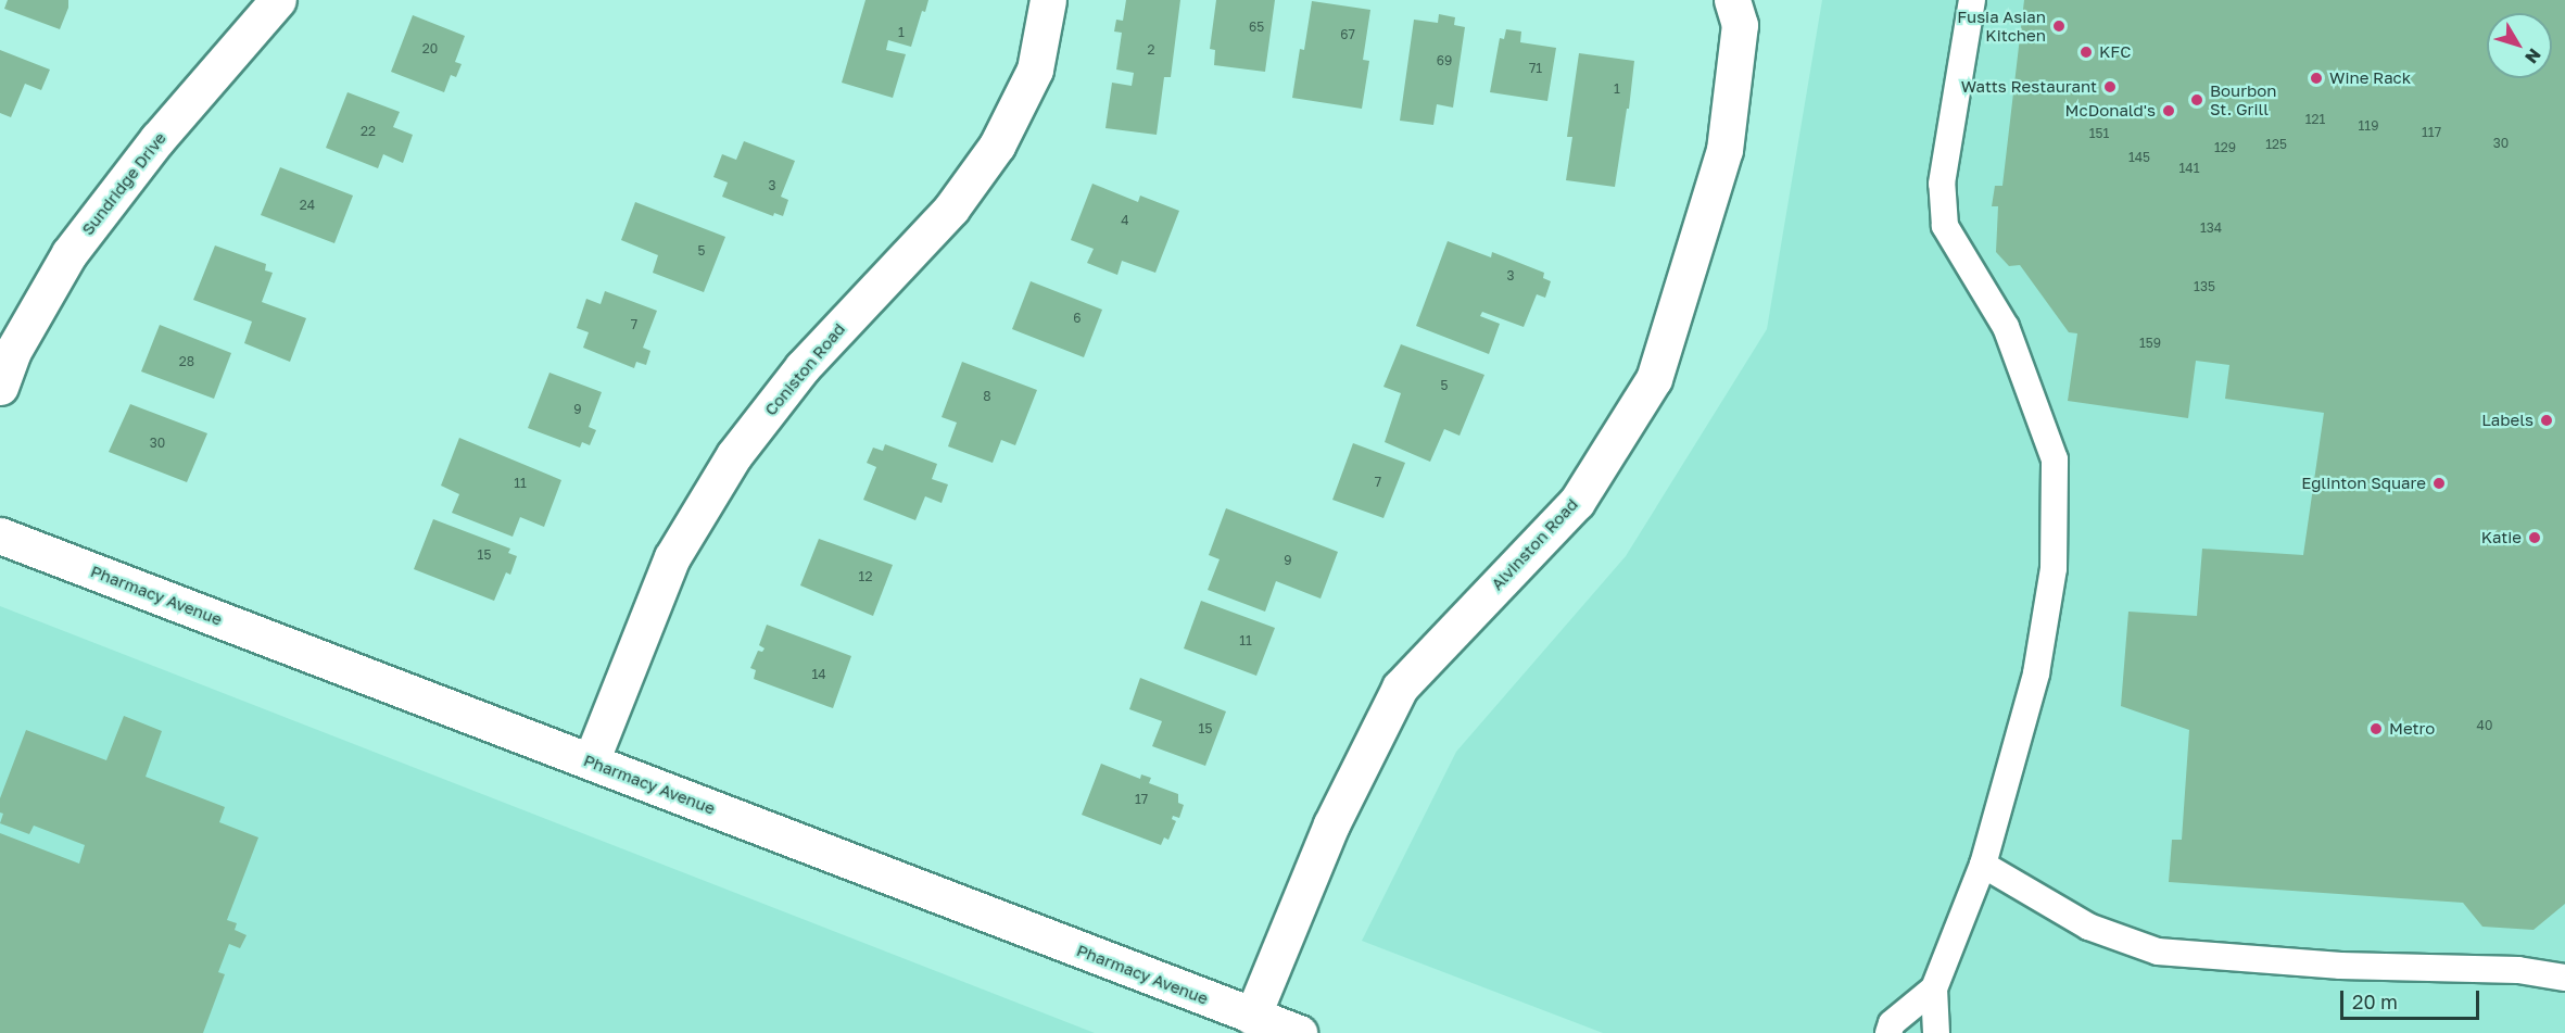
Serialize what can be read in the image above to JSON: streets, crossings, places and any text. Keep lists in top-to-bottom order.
{
  "streets": {
    "street": [
      "Sundridge Drive",
      "Coniston Road",
      "Alvinston Road",
      "Pharmacy Avenue"
    ]
  },
  "crossings": [
    ["Coniston Road", "Pharmacy Avenue"],
    ["Alvinston Road", "Pharmacy Avenue"]
  ],
  "places": [
    "Fusia Asian Kitchen",
    "KFC",
    "Wine Rack",
    "Watts Restaurant",
    "Bourbon St. Grill",
    "McDonald's",
    "Labels",
    "Eglinton Square",
    "Katie",
    "Metro"
  ],
  "house_numbers": [
    "65",
    "1",
    "67",
    "20",
    "2",
    "69",
    "71",
    "1",
    "121",
    "119",
    "22",
    "117",
    "151",
    "30",
    "125",
    "129",
    "145",
    "141",
    "3",
    "24",
    "4",
    "134",
    "5",
    "3",
    "135",
    "6",
    "7",
    "159",
    "28",
    "5",
    "8",
    "9",
    "30",
    "7",
    "11",
    "15",
    "9",
    "12",
    "11",
    "14",
    "40",
    "15",
    "17"
  ],
  "scale_bar": "20 m",
  "north": "bottom right"
}
